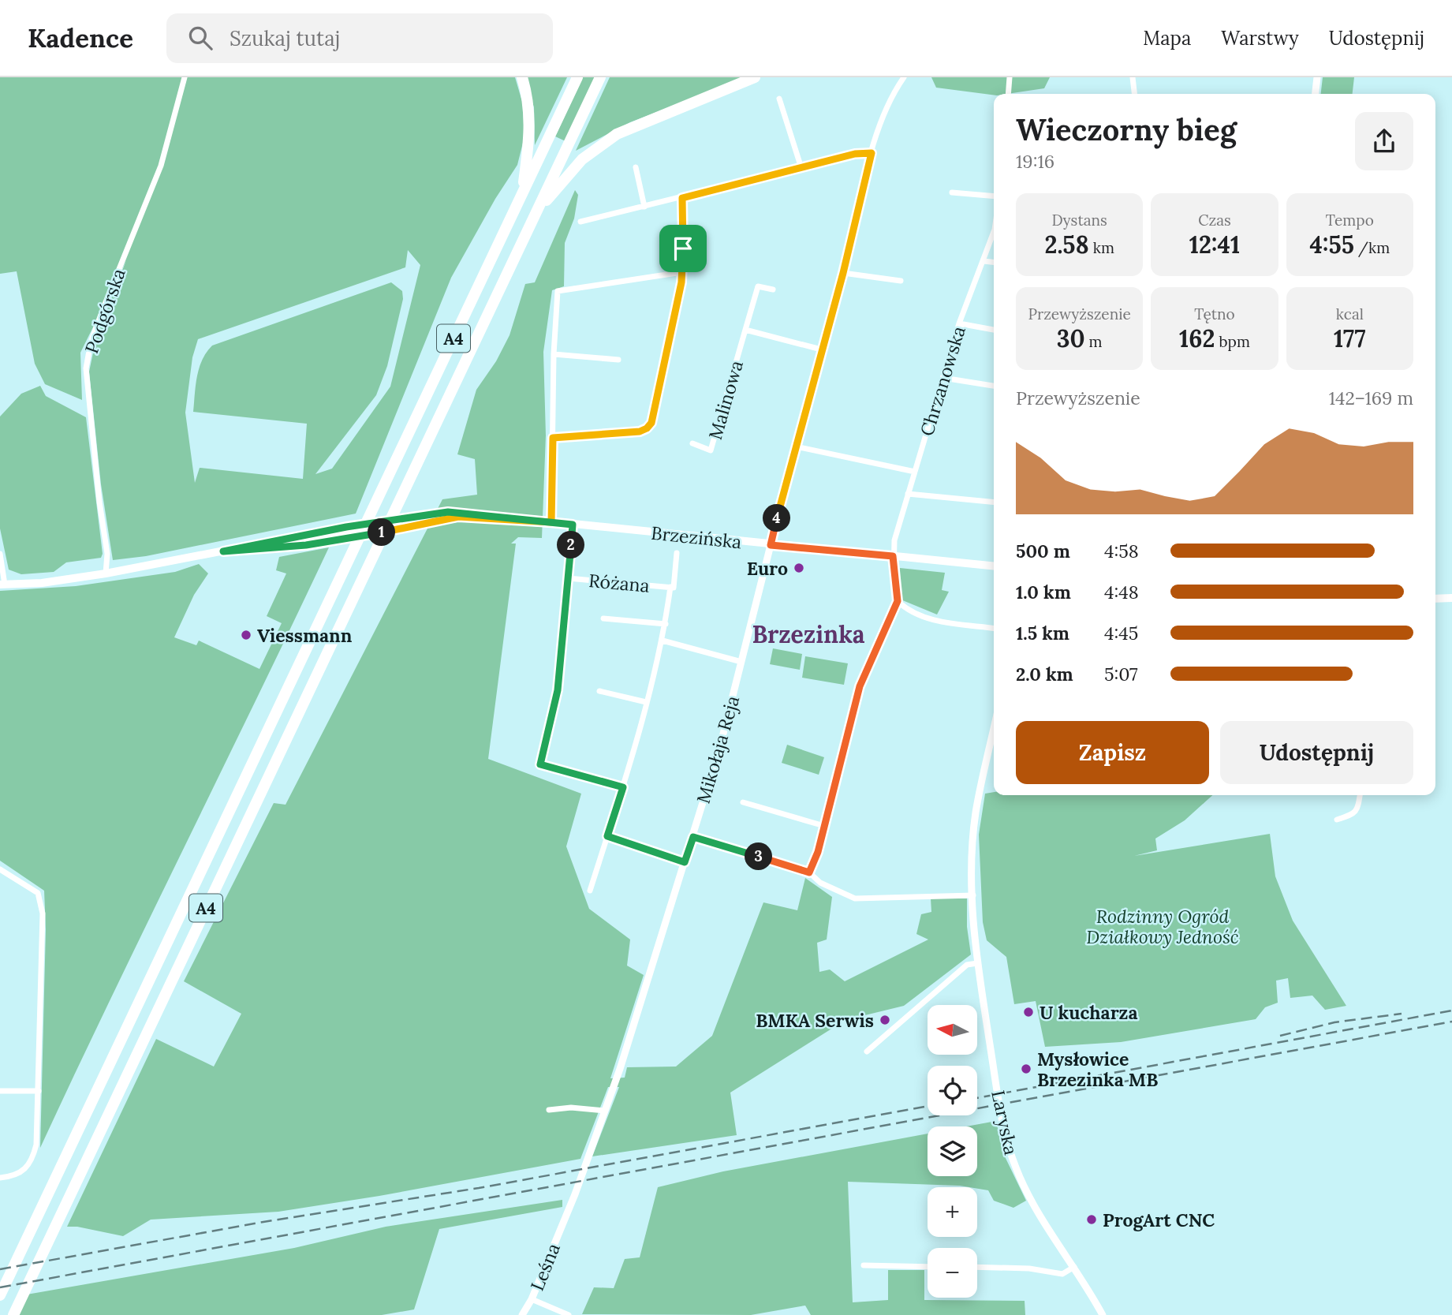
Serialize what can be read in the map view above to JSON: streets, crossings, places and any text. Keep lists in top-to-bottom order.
{
  "streets": {
    "highway": ["A4"],
    "main road": ["Brzezińska"],
    "street": [
      "Podgórska",
      "Chrzanowska",
      "Malinowa",
      "Różana",
      "Mikołaja Reja",
      "Laryska",
      "Leśna"
    ]
  },
  "crossings": [
    ["Podgórska", "Brzezińska"],
    ["Chrzanowska", "Brzezińska"],
    ["Brzezińska", "Mikołaja Reja"],
    ["Mikołaja Reja", "Leśna"]
  ],
  "districts": ["Brzezinka"],
  "parks": ["Rodzinny Ogród Działkowy Jedność"],
  "places": [
    "Euro",
    "Viessmann",
    "U kucharza",
    "BMKA Serwis",
    "Mysłowice Brzezinka MB",
    "ProgArt CNC"
  ],
  "north": "left",
  "page": {
    "header": "Kadence",
    "search": "Szukaj tutaj",
    "nav": ["Mapa", "Warstwy", "Udostępnij"],
    "heading": ["Wieczorny bieg", "19:16"],
    "stats": [
      ["Dystans", "2.58 km"],
      ["Czas", "12:41"],
      ["Tempo", "4:55 /km"],
      ["Przewyższenie", "30 m"],
      ["Tętno", "162 bpm"],
      ["kcal", "177"]
    ],
    "chart": ["Przewyższenie", "142–169 m"],
    "pins": [
      "4",
      "1",
      "2",
      "3"
    ],
    "list": [
      {
        "name": "500 m",
        "note": "4:58"
      },
      {
        "name": "1.0 km",
        "note": "4:48"
      },
      {
        "name": "1.5 km",
        "note": "4:45"
      },
      {
        "name": "2.0 km",
        "note": "5:07"
      }
    ],
    "buttons": ["Zapisz", "Udostępnij"],
    "map_buttons": ["+", "−"]
  }
}
